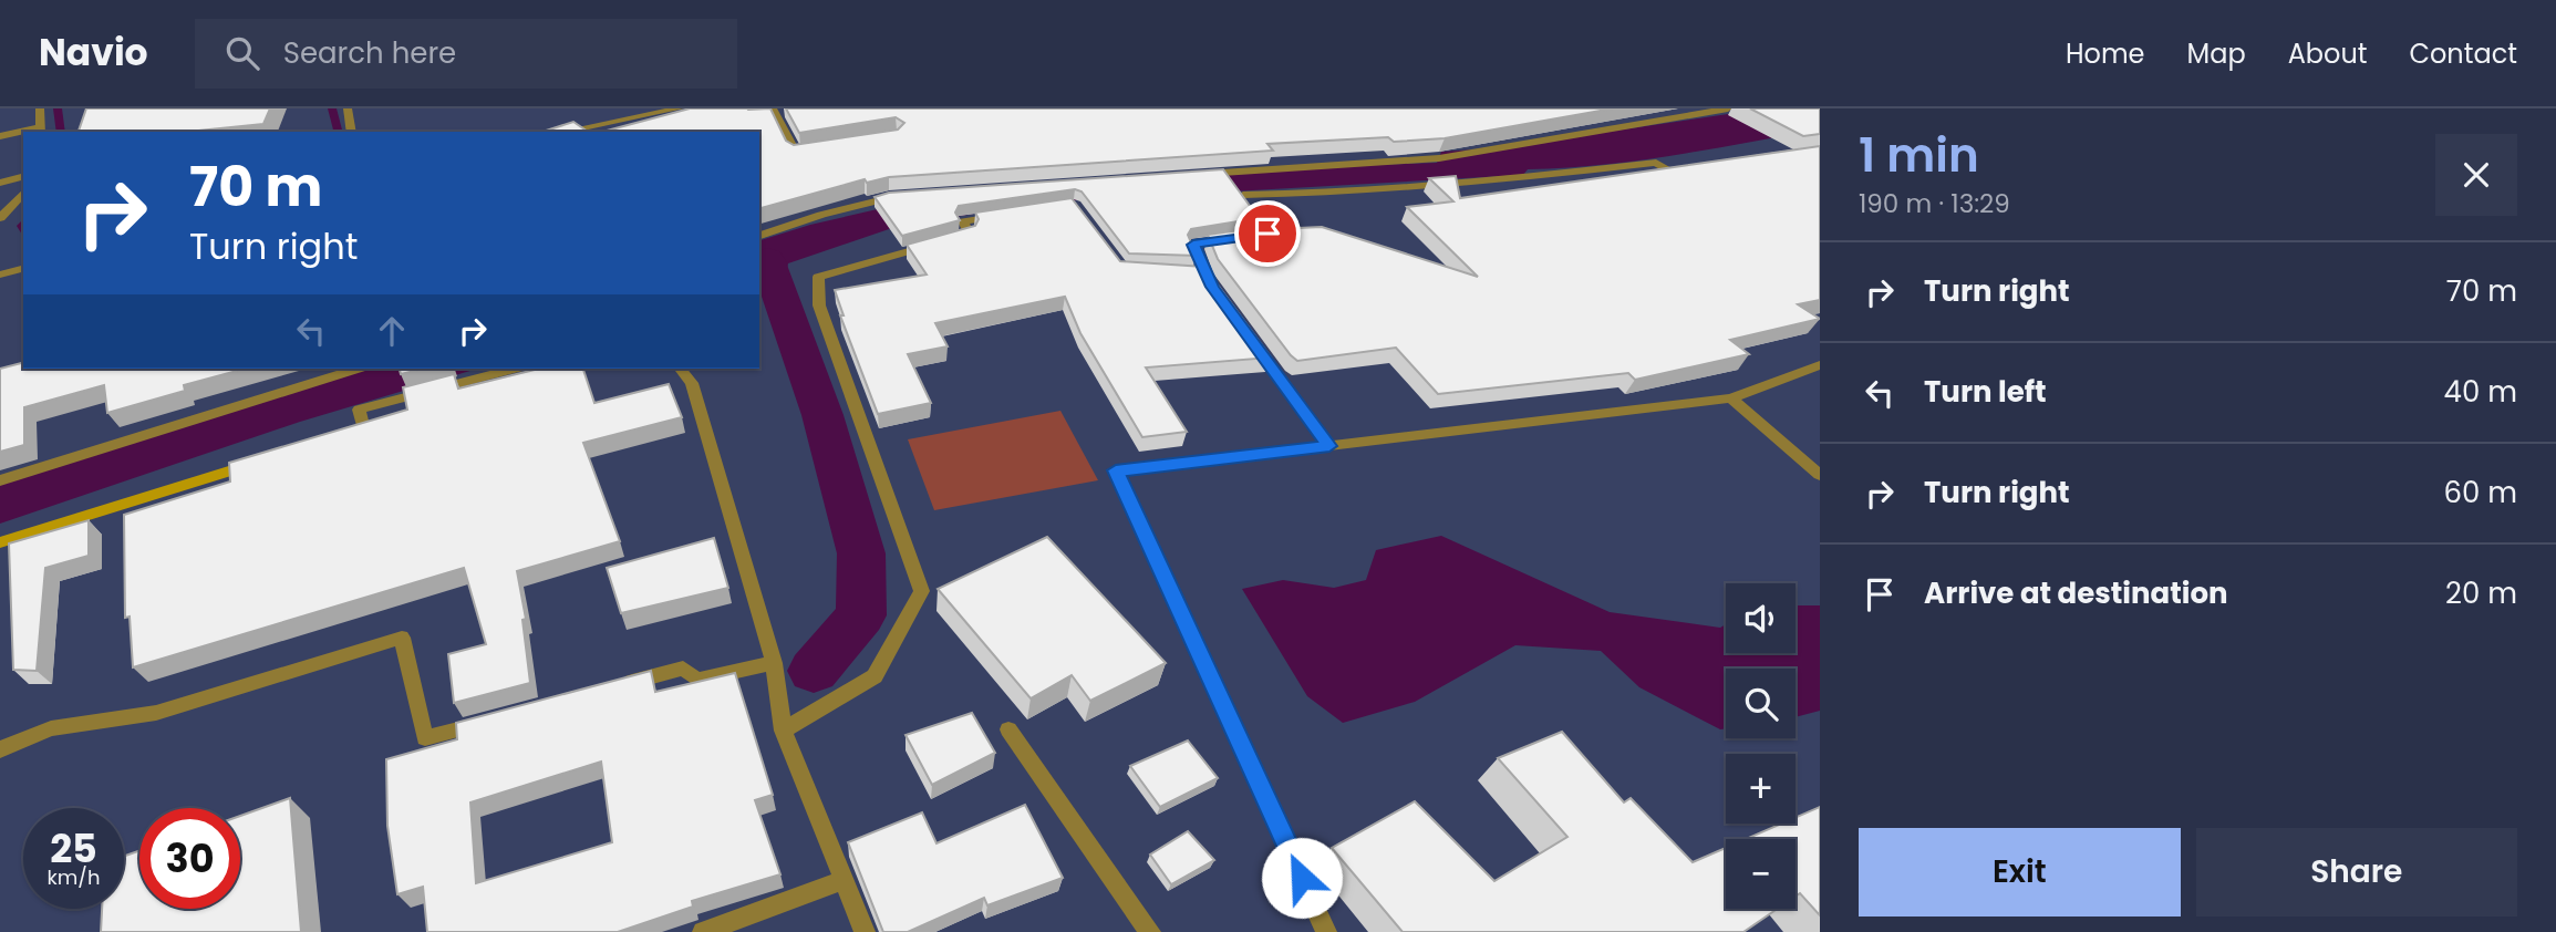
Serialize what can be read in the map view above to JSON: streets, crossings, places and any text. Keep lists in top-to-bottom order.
{
  "page": {
    "header": "Navio",
    "search": "Search here",
    "nav": [
      "Home",
      "Map",
      "About",
      "Contact"
    ],
    "heading": ["1 min", "190 m · 13:29"],
    "turn": ["70 m", "Turn right"],
    "list": [
      {
        "name": "Turn right",
        "value": "70 m"
      },
      {
        "name": "Turn left",
        "value": "40 m"
      },
      {
        "name": "Turn right",
        "value": "60 m"
      },
      {
        "name": "Arrive at destination",
        "value": "20 m"
      }
    ],
    "map_buttons": ["+", "−"],
    "speed": "25 km/h",
    "limit": "30",
    "buttons": ["Exit", "Share"]
  }
}
